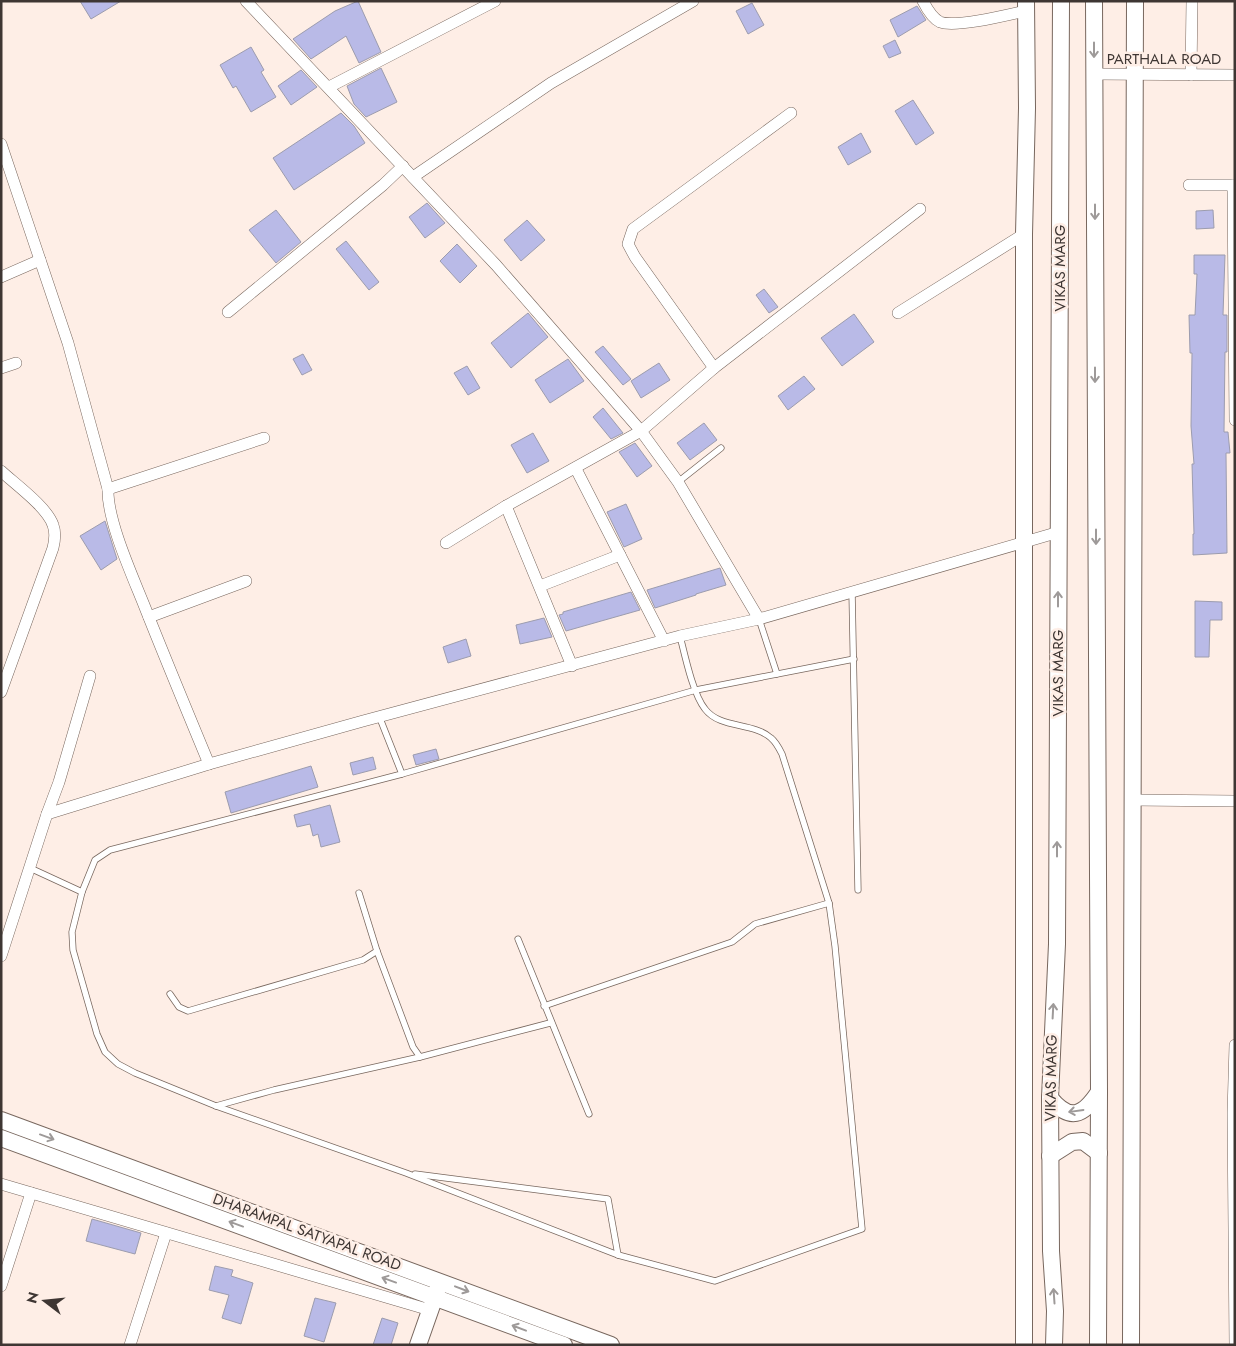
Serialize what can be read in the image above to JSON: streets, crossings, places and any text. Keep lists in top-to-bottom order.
{
  "streets": {
    "street": ["PARTHALA ROAD", "VIKAS MARG", "DHARAMPAL SATYAPAL ROAD"]
  },
  "north": "left"
}
